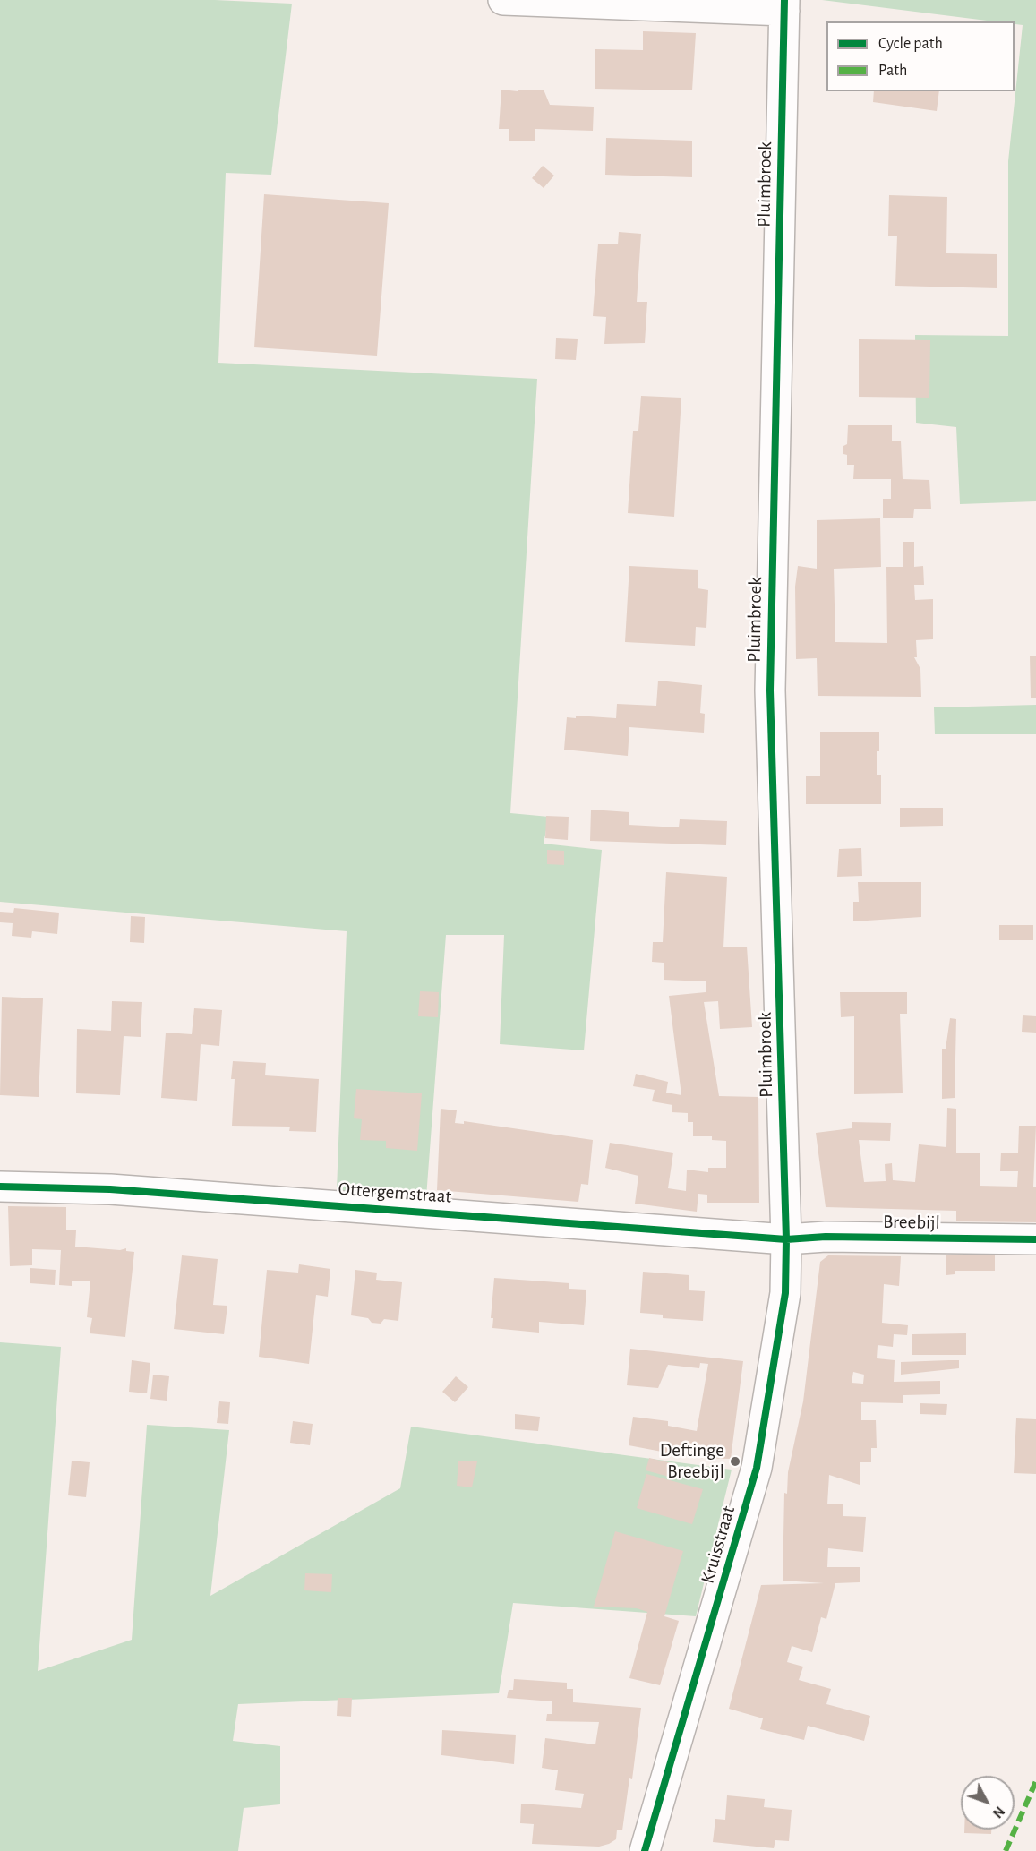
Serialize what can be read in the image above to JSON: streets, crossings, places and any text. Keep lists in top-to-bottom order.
{
  "streets": {
    "street": [
      "Pluimbroek",
      "Ottergemstraat",
      "Breebijl",
      "Kruisstraat"
    ]
  },
  "crossings": [
    ["Pluimbroek", "Ottergemstraat"],
    ["Pluimbroek", "Breebijl"],
    ["Pluimbroek", "Kruisstraat"],
    ["Ottergemstraat", "Breebijl"],
    ["Ottergemstraat", "Kruisstraat"],
    ["Breebijl", "Kruisstraat"]
  ],
  "places": ["Deftinge Breebijl"],
  "legend": ["Cycle path", "Path"],
  "north": "bottom right"
}
